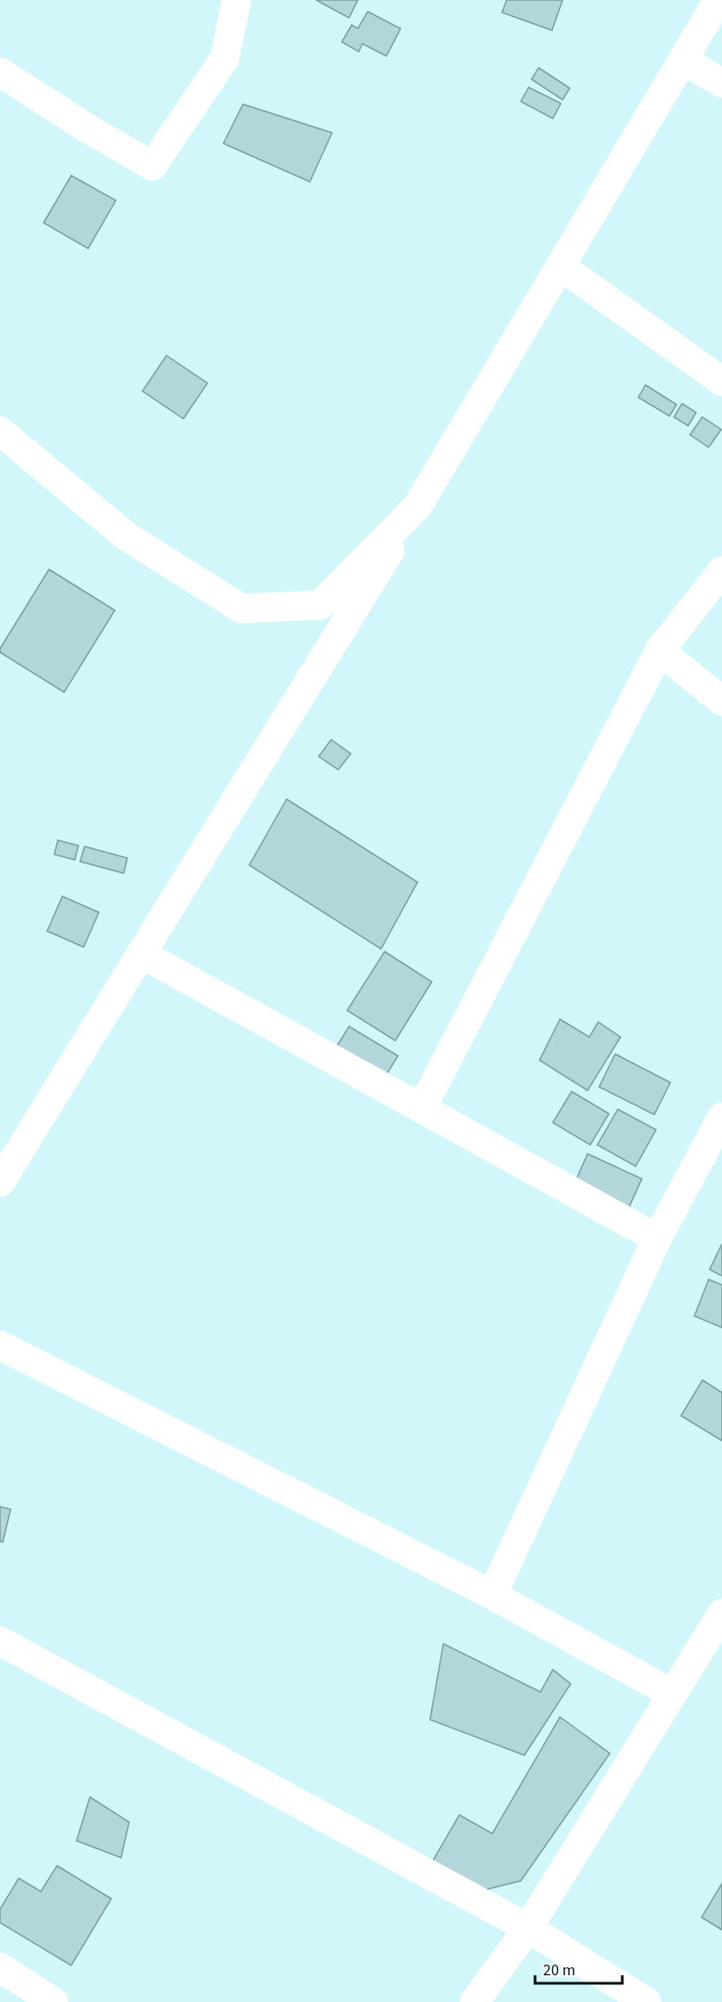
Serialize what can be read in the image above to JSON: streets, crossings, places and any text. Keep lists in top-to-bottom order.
{
  "scale_bar": "20 m"
}
